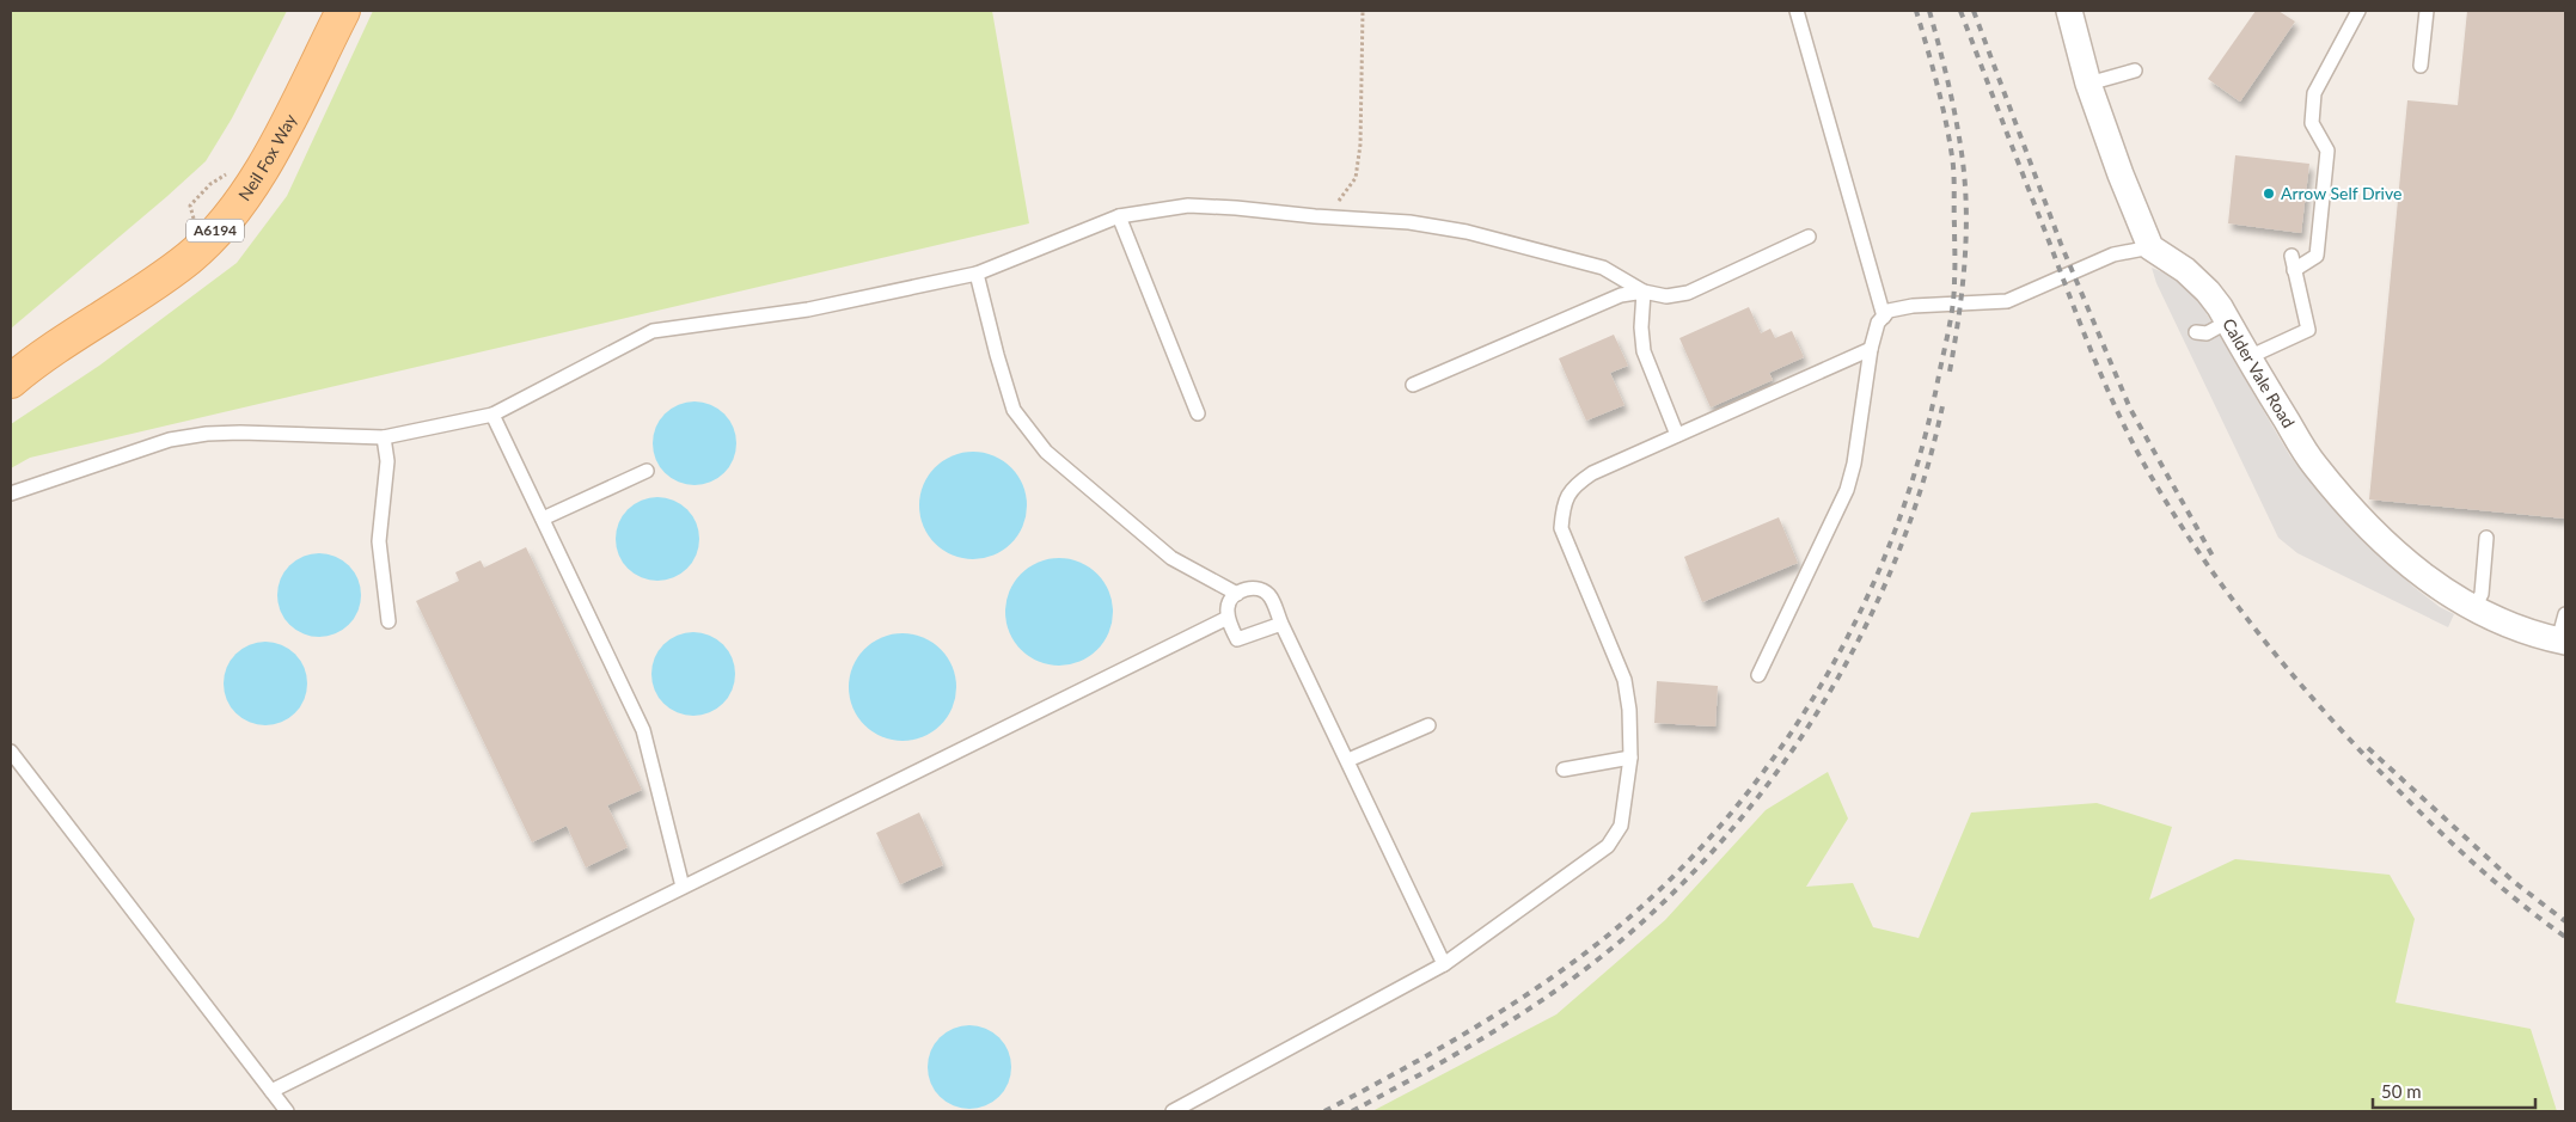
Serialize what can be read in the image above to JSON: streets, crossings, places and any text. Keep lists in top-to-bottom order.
{
  "streets": {
    "main road": ["Neil Fox Way", "A6194"],
    "street": ["Calder Vale Road"]
  },
  "places": ["Arrow Self Drive"],
  "scale_bar": "50 m"
}
